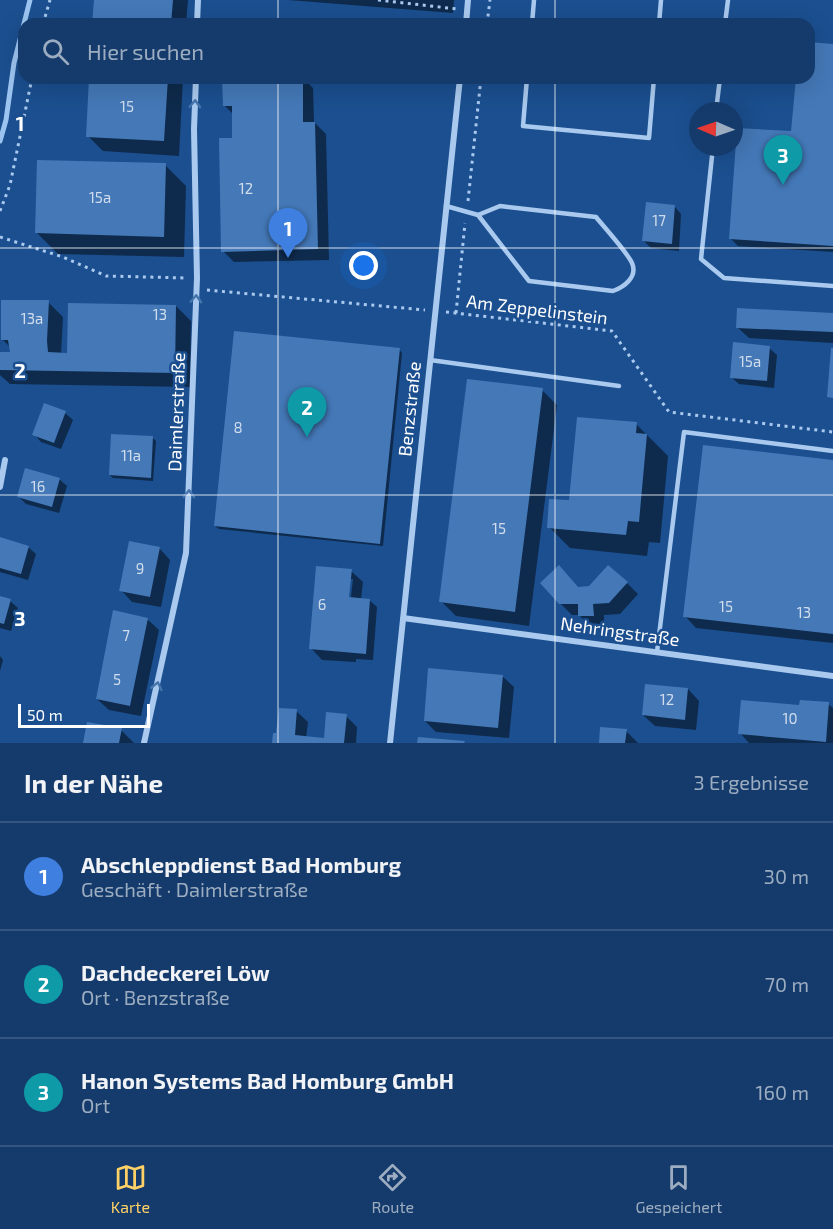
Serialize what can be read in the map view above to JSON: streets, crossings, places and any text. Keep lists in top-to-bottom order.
{
  "streets": {
    "street": ["Benzstraße", "Daimlerstraße", "Nehringstraße"],
    "path": ["Am Zeppelinstein"]
  },
  "crossings": [
    ["Am Zeppelinstein", "Benzstraße"],
    ["Am Zeppelinstein", "Daimlerstraße"],
    ["Benzstraße", "Nehringstraße"]
  ],
  "one_way": ["Daimlerstraße"],
  "house_numbers": [
    "15",
    "12",
    "15a",
    "17",
    "13",
    "13a",
    "15a",
    "8",
    "11a",
    "16",
    "15",
    "9",
    "6",
    "15",
    "13",
    "7",
    "5",
    "12",
    "10"
  ],
  "scale_bar": "50 m",
  "north": "left",
  "page": {
    "search": "Hier suchen",
    "pins": ["3", "1", "2"],
    "scale": "50 m",
    "heading": ["In der Nähe", "3 Ergebnisse"],
    "list": [
      {
        "mark": "1",
        "name": "Abschleppdienst Bad Homburg",
        "note": "Geschäft · Daimlerstraße",
        "value": "30 m"
      },
      {
        "mark": "2",
        "name": "Dachdeckerei Löw",
        "note": "Ort · Benzstraße",
        "value": "70 m"
      },
      {
        "mark": "3",
        "name": "Hanon Systems Bad Homburg GmbH",
        "note": "Ort",
        "value": "160 m"
      }
    ],
    "nav": ["Karte", "Route", "Gespeichert"]
  },
  "grid": {
    "rows": ["1", "2", "3"]
  }
}
